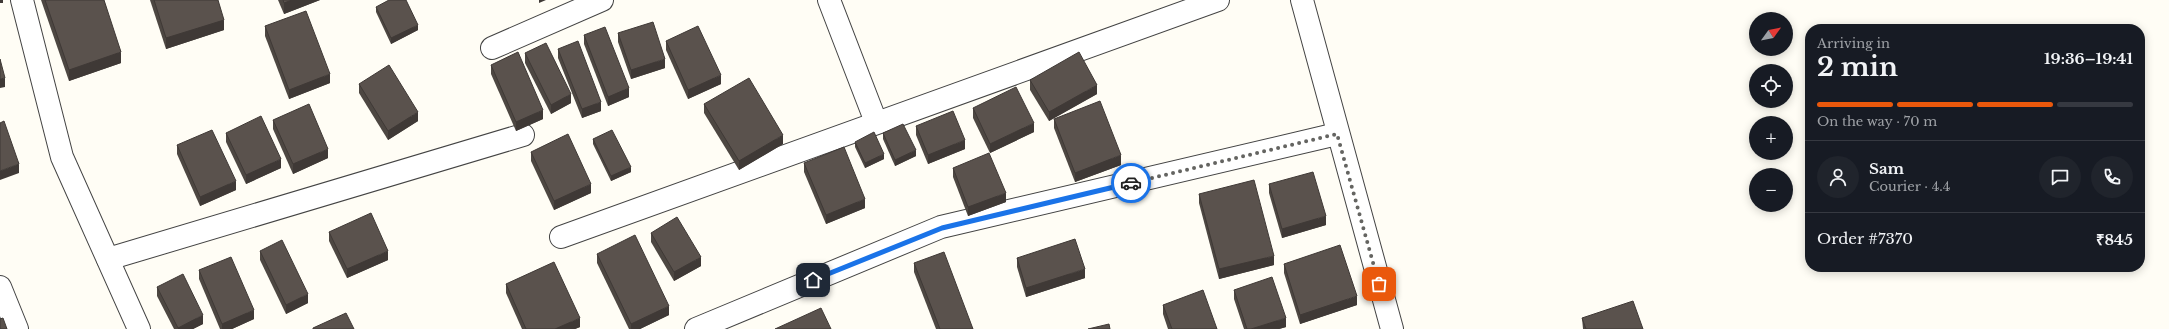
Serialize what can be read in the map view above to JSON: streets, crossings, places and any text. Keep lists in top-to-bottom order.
{
  "north": "top right",
  "page": {
    "map_buttons": ["+", "−"],
    "heading": ["2 min", "Arriving in", "19:36–19:41"],
    "panel": [
      "Sam",
      "Courier · 4.4",
      "Order #7370",
      "₹845"
    ],
    "bar": "On the way · 70 m"
  }
}
